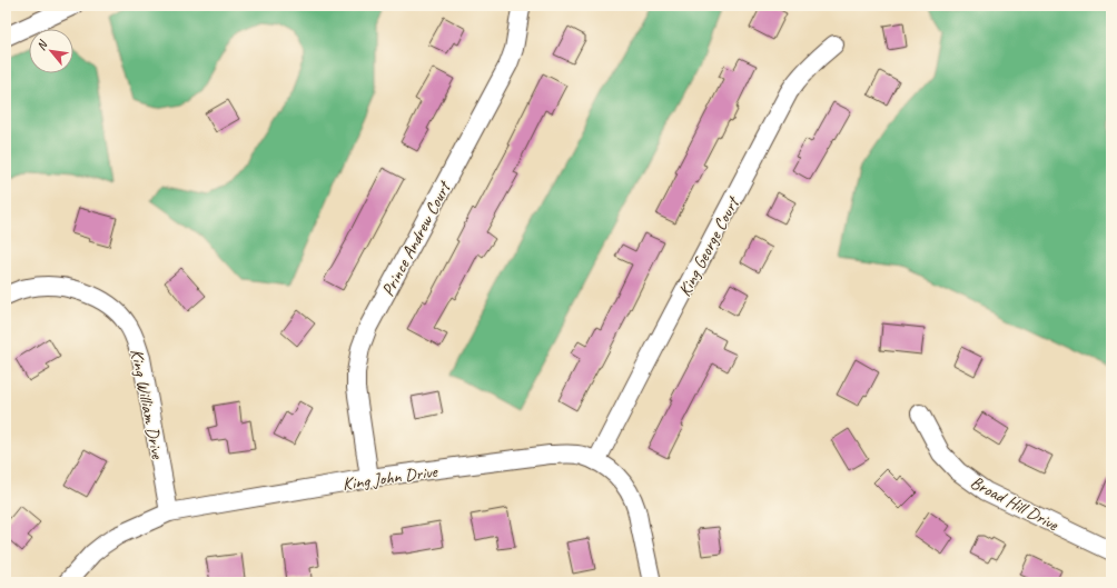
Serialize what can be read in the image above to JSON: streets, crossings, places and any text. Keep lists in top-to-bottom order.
{
  "streets": {
    "street": [
      "Prince Andrew Court",
      "King George Court",
      "King William Drive",
      "King John Drive",
      "Broad Hill Drive"
    ]
  },
  "crossings": [
    ["Prince Andrew Court", "King John Drive"],
    ["King George Court", "King John Drive"],
    ["King William Drive", "King John Drive"]
  ],
  "north": "top left"
}
